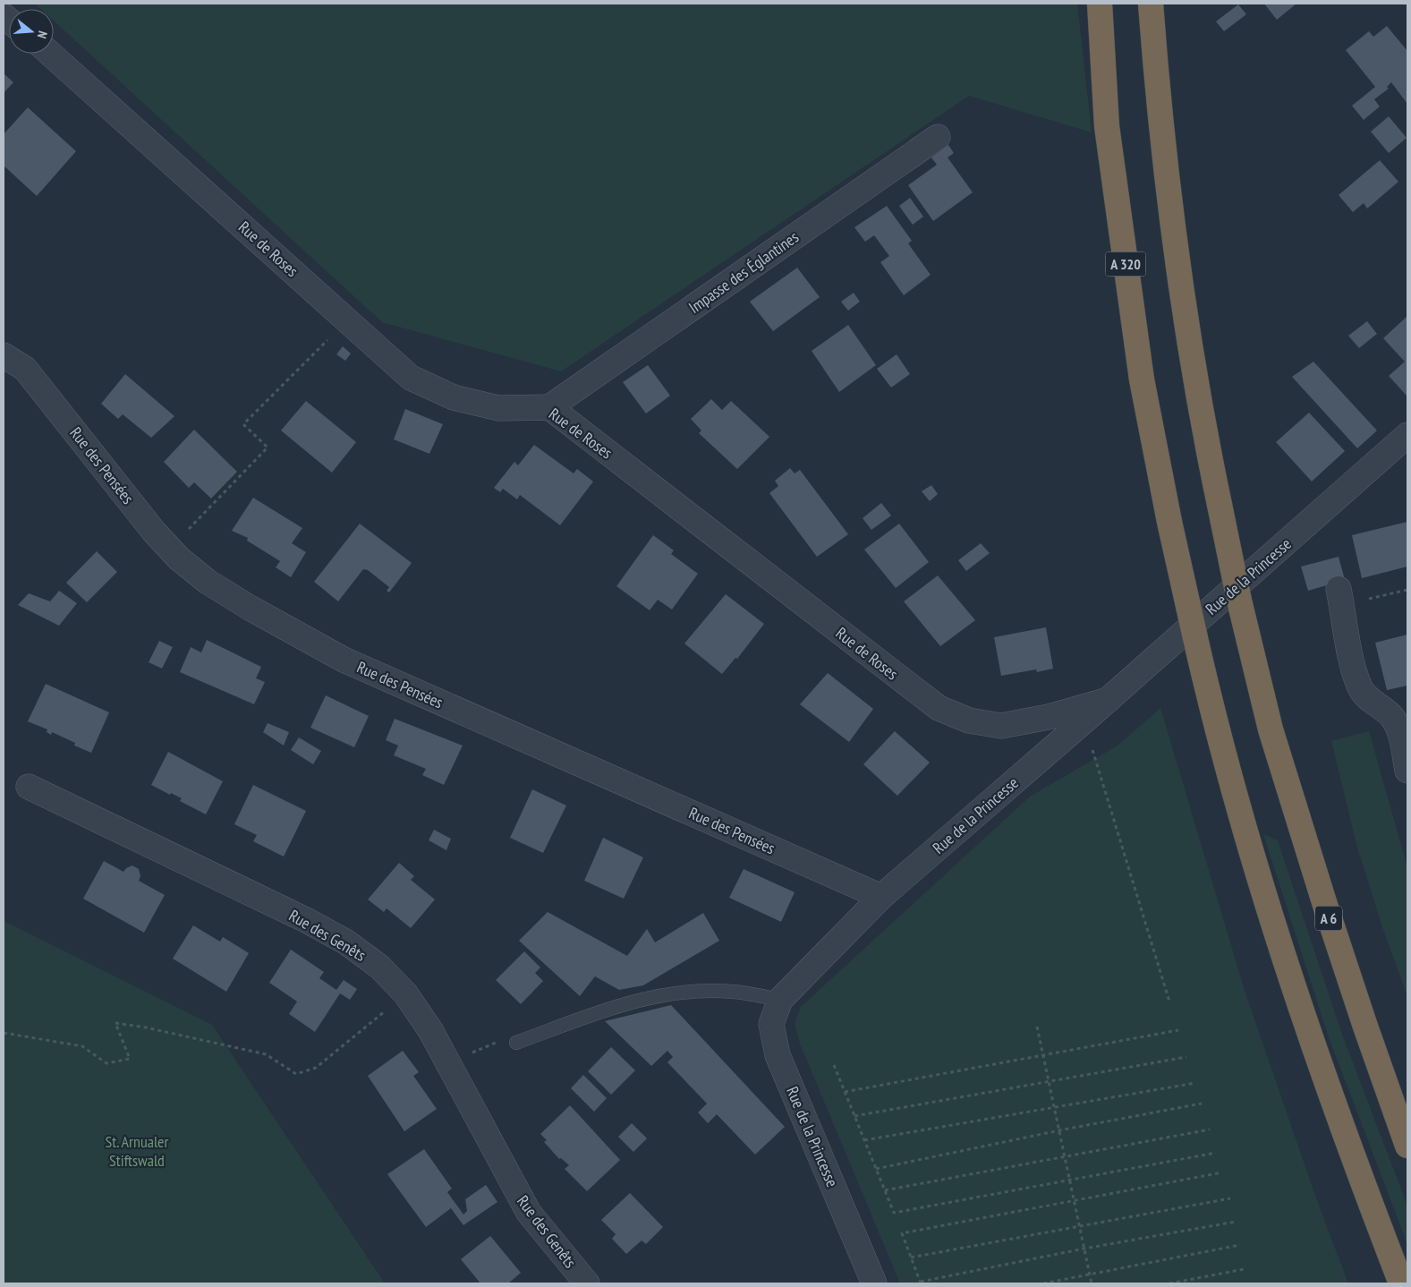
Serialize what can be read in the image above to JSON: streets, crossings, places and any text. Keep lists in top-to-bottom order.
{
  "streets": {
    "highway": ["A 320", "A 6"],
    "street": [
      "Rue de Roses",
      "Impasse des Églantines",
      "Rue des Pensées",
      "Rue de la Princesse",
      "Rue des Genêts"
    ]
  },
  "crossings": [
    ["Rue de Roses", "Impasse des Églantines"],
    ["Rue de Roses", "Rue de la Princesse"],
    ["Rue des Pensées", "Rue de la Princesse"]
  ],
  "parks": ["St. Arnualer Stiftswald"],
  "north": "right"
}
